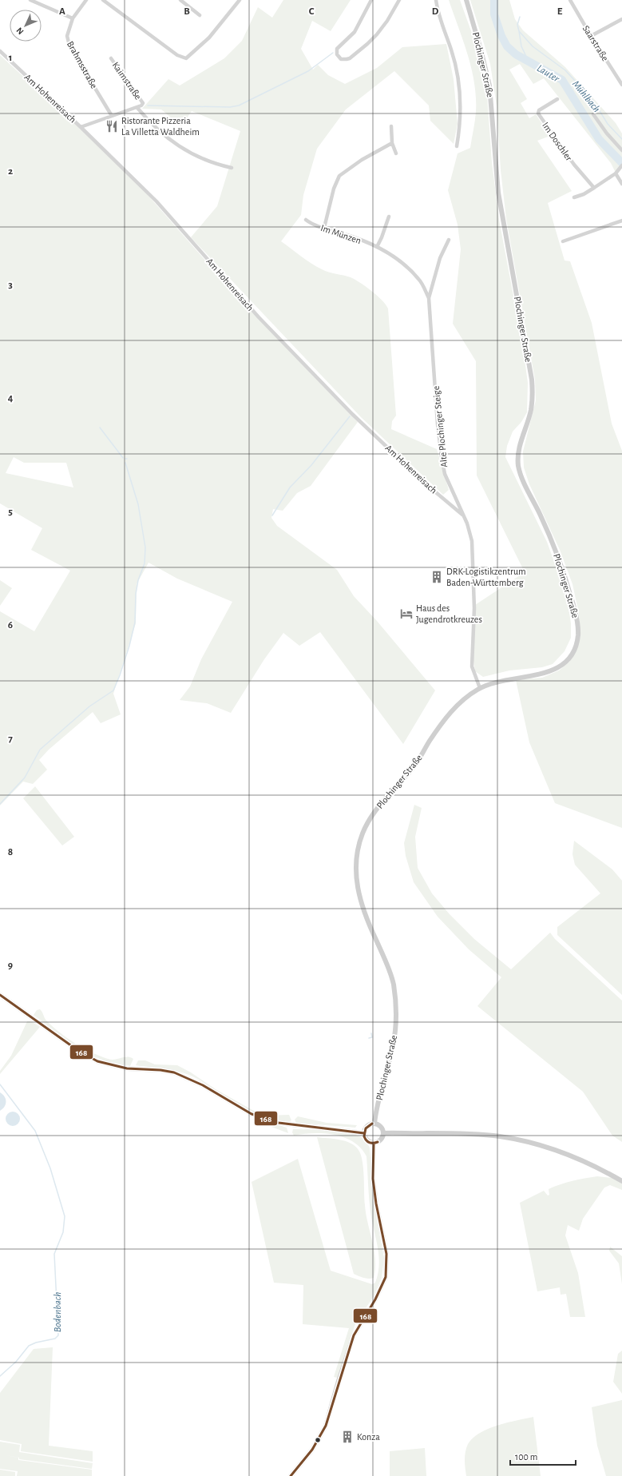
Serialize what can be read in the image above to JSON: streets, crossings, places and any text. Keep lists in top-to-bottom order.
{
  "streets": {
    "main road": ["Plochinger Straße"],
    "street": [
      "Saarstraße",
      "Brahmsstraße",
      "Kaimstraße",
      "Am Hohenreisach",
      "Im Doschler",
      "Im Münzen",
      "Alte Plochinger Steige"
    ]
  },
  "crossings": [
    ["Plochinger Straße", "Alte Plochinger Steige"],
    ["Am Hohenreisach", "Alte Plochinger Steige"],
    ["Im Münzen", "Alte Plochinger Steige"]
  ],
  "water": ["Lauter", "Mühlbach", "Bodenbach"],
  "places": {
    "restaurant": ["Ristorante Pizzeria La Villetta Waldheim"],
    "building": ["DRK-Logistikzentrum Baden-Württemberg", "Konza"],
    "hotel": ["Haus des Jugendrotkreuzes"]
  },
  "lines": ["transit line 168"],
  "scale_bar": "100 m",
  "north": "bottom left",
  "grid": {
    "columns": [
      "A",
      "B",
      "C",
      "D",
      "E"
    ],
    "rows": [
      "1",
      "2",
      "3",
      "4",
      "5",
      "6",
      "7",
      "8",
      "9"
    ]
  }
}
